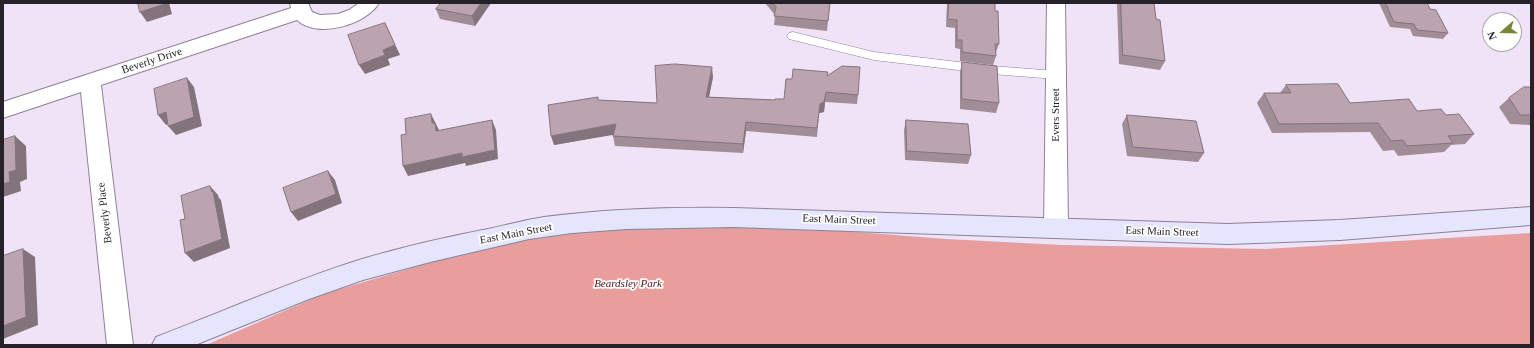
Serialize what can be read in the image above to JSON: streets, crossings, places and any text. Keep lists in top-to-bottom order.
{
  "streets": {
    "main road": ["East Main Street"],
    "street": ["Beverly Drive", "Evers Street", "Beverly Place"]
  },
  "crossings": [
    ["Beverly Drive", "Beverly Place"],
    ["Evers Street", "East Main Street"]
  ],
  "parks": ["Beardsley Park"],
  "north": "left"
}
